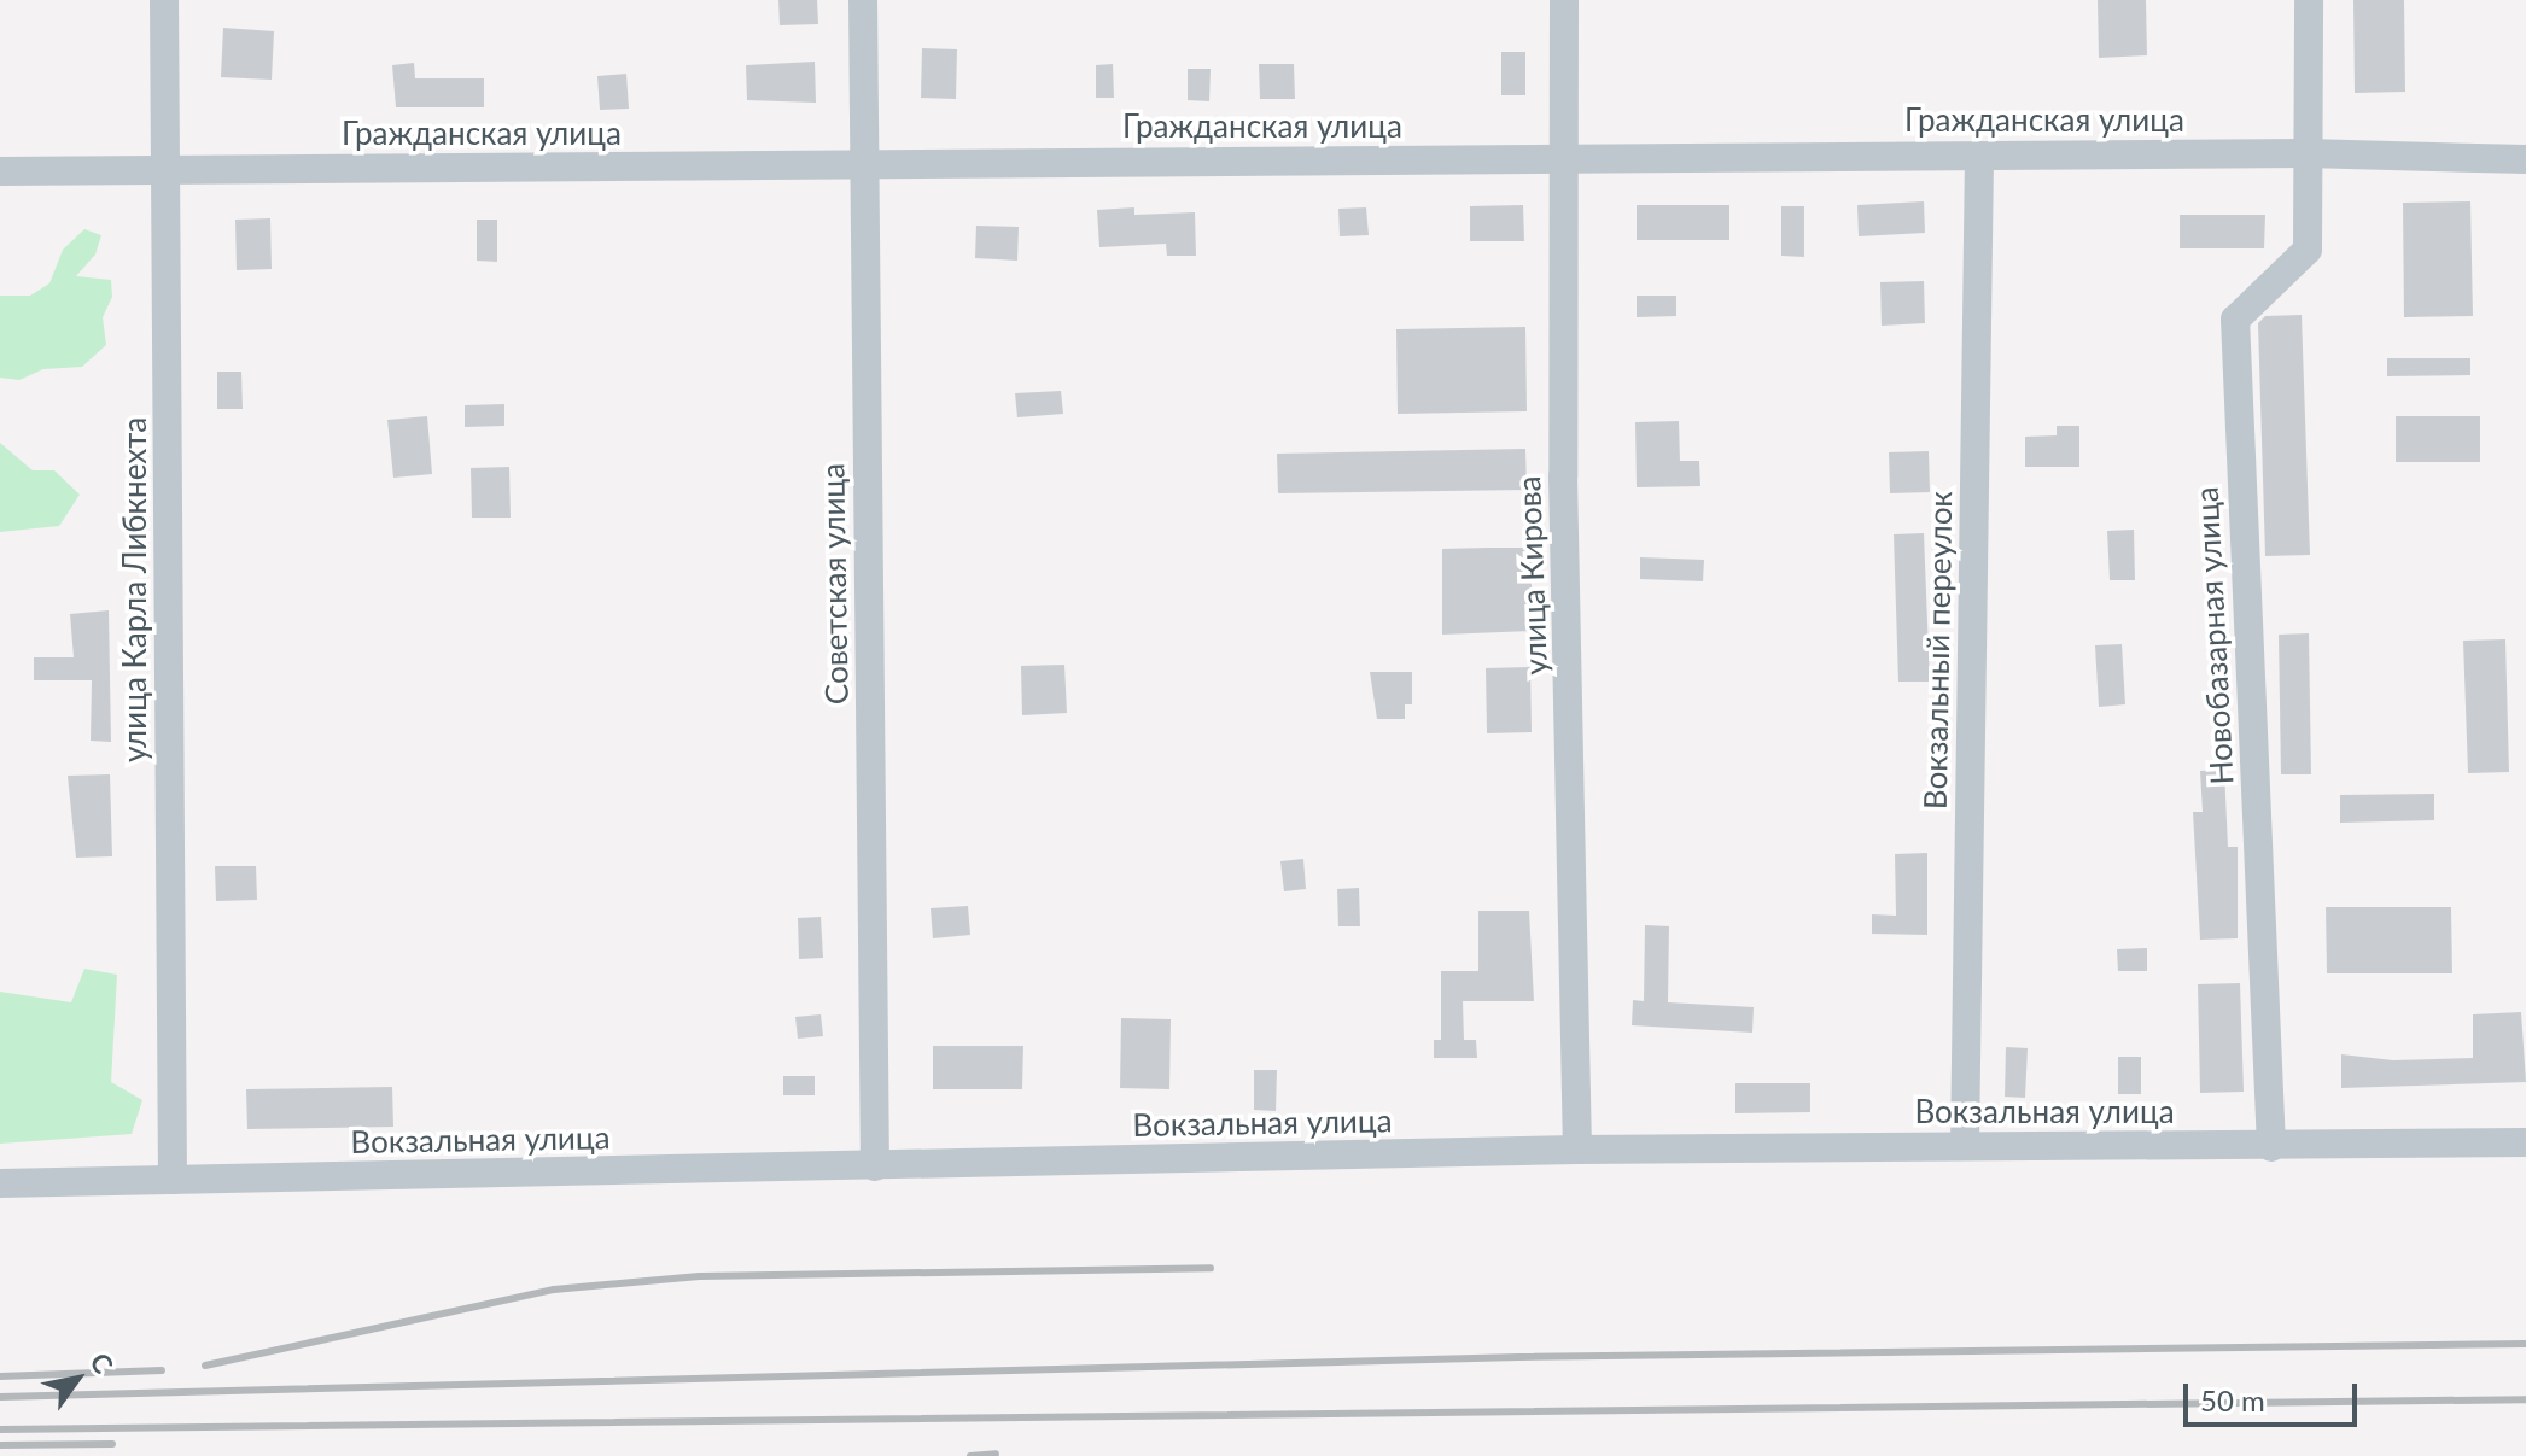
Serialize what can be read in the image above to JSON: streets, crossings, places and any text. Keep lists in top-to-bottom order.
{
  "streets": {
    "street": [
      "Гражданская улица",
      "улица Кирова",
      "Советская улица",
      "улица Карла Либкнехта",
      "Новобазарная улица",
      "Вокзальный переулок",
      "Вокзальная улица"
    ]
  },
  "crossings": [
    ["Гражданская улица", "улица Кирова"],
    ["Гражданская улица", "Советская улица"],
    ["Гражданская улица", "улица Карла Либкнехта"],
    ["Гражданская улица", "Новобазарная улица"],
    ["Гражданская улица", "Вокзальный переулок"],
    ["улица Кирова", "Вокзальная улица"],
    ["Советская улица", "Вокзальная улица"],
    ["улица Карла Либкнехта", "Вокзальная улица"],
    ["Новобазарная улица", "Вокзальная улица"],
    ["Вокзальный переулок", "Вокзальная улица"]
  ],
  "scale_bar": "50 m",
  "north": "top right"
}
